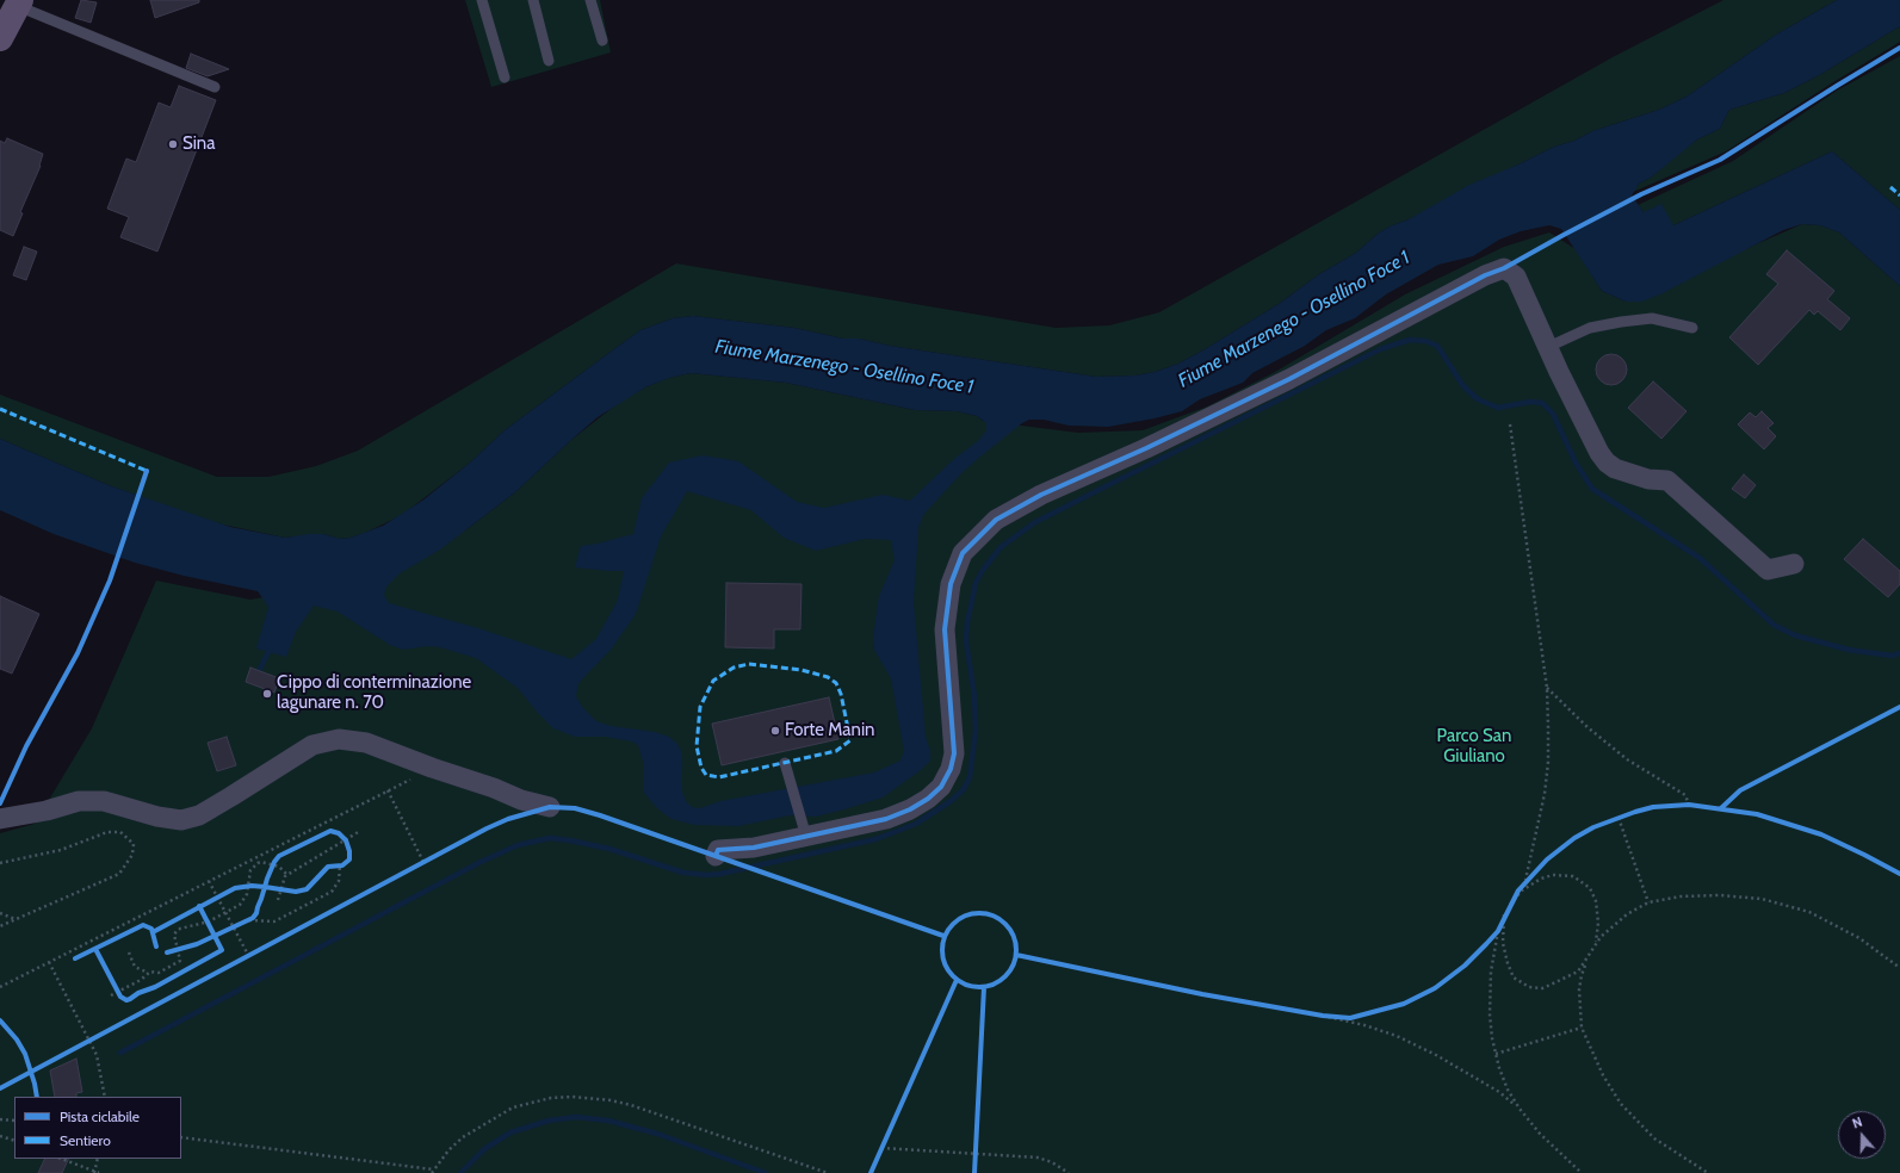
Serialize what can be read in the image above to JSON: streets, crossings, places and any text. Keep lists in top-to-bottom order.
{
  "water": ["Fiume Marzenego - Osellino Foce 1"],
  "parks": ["Parco San Giuliano"],
  "places": ["Sina", "Cippo di conterminazione lagunare n. 70", "Forte Manin"],
  "legend": ["Pista ciclabile", "Sentiero"],
  "north": "top"
}
